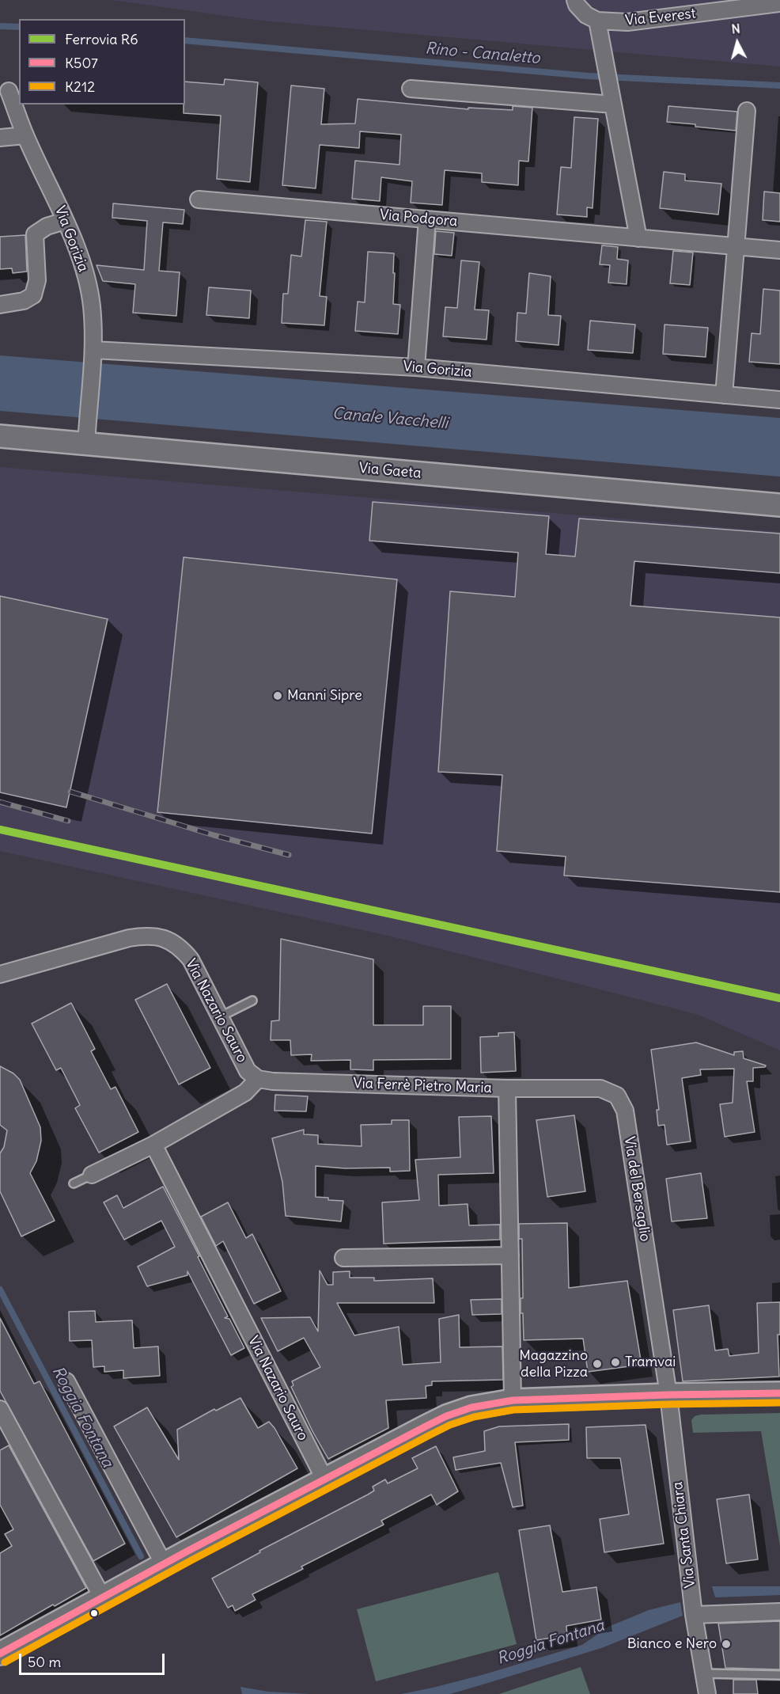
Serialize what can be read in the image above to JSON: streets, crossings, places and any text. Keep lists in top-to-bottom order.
{
  "streets": {
    "street": [
      "Via Everest",
      "Via Podgora",
      "Via Gorizia",
      "Via Gaeta",
      "Via Nazario Sauro",
      "Via Ferrè Pietro Maria",
      "Via del Bersaglio",
      "Via Santa Chiara"
    ]
  },
  "crossings": [
    ["Via Gorizia", "Via Gaeta"],
    ["Via Nazario Sauro", "Via Ferrè Pietro Maria"],
    ["Via Ferrè Pietro Maria", "Via del Bersaglio"],
    ["Via del Bersaglio", "Via Santa Chiara"]
  ],
  "water": ["Rino - Canaletto", "Canale Vacchelli", "Roggia Fontana"],
  "places": [
    "Manni Sipre",
    "Tramvai",
    "Magazzino della Pizza",
    "Bianco e Nero"
  ],
  "lines": ["rail line R6", "transit line K507", "transit line K212"],
  "legend": ["Ferrovia R6", "K507", "K212"],
  "scale_bar": "50 m",
  "north": "top"
}
